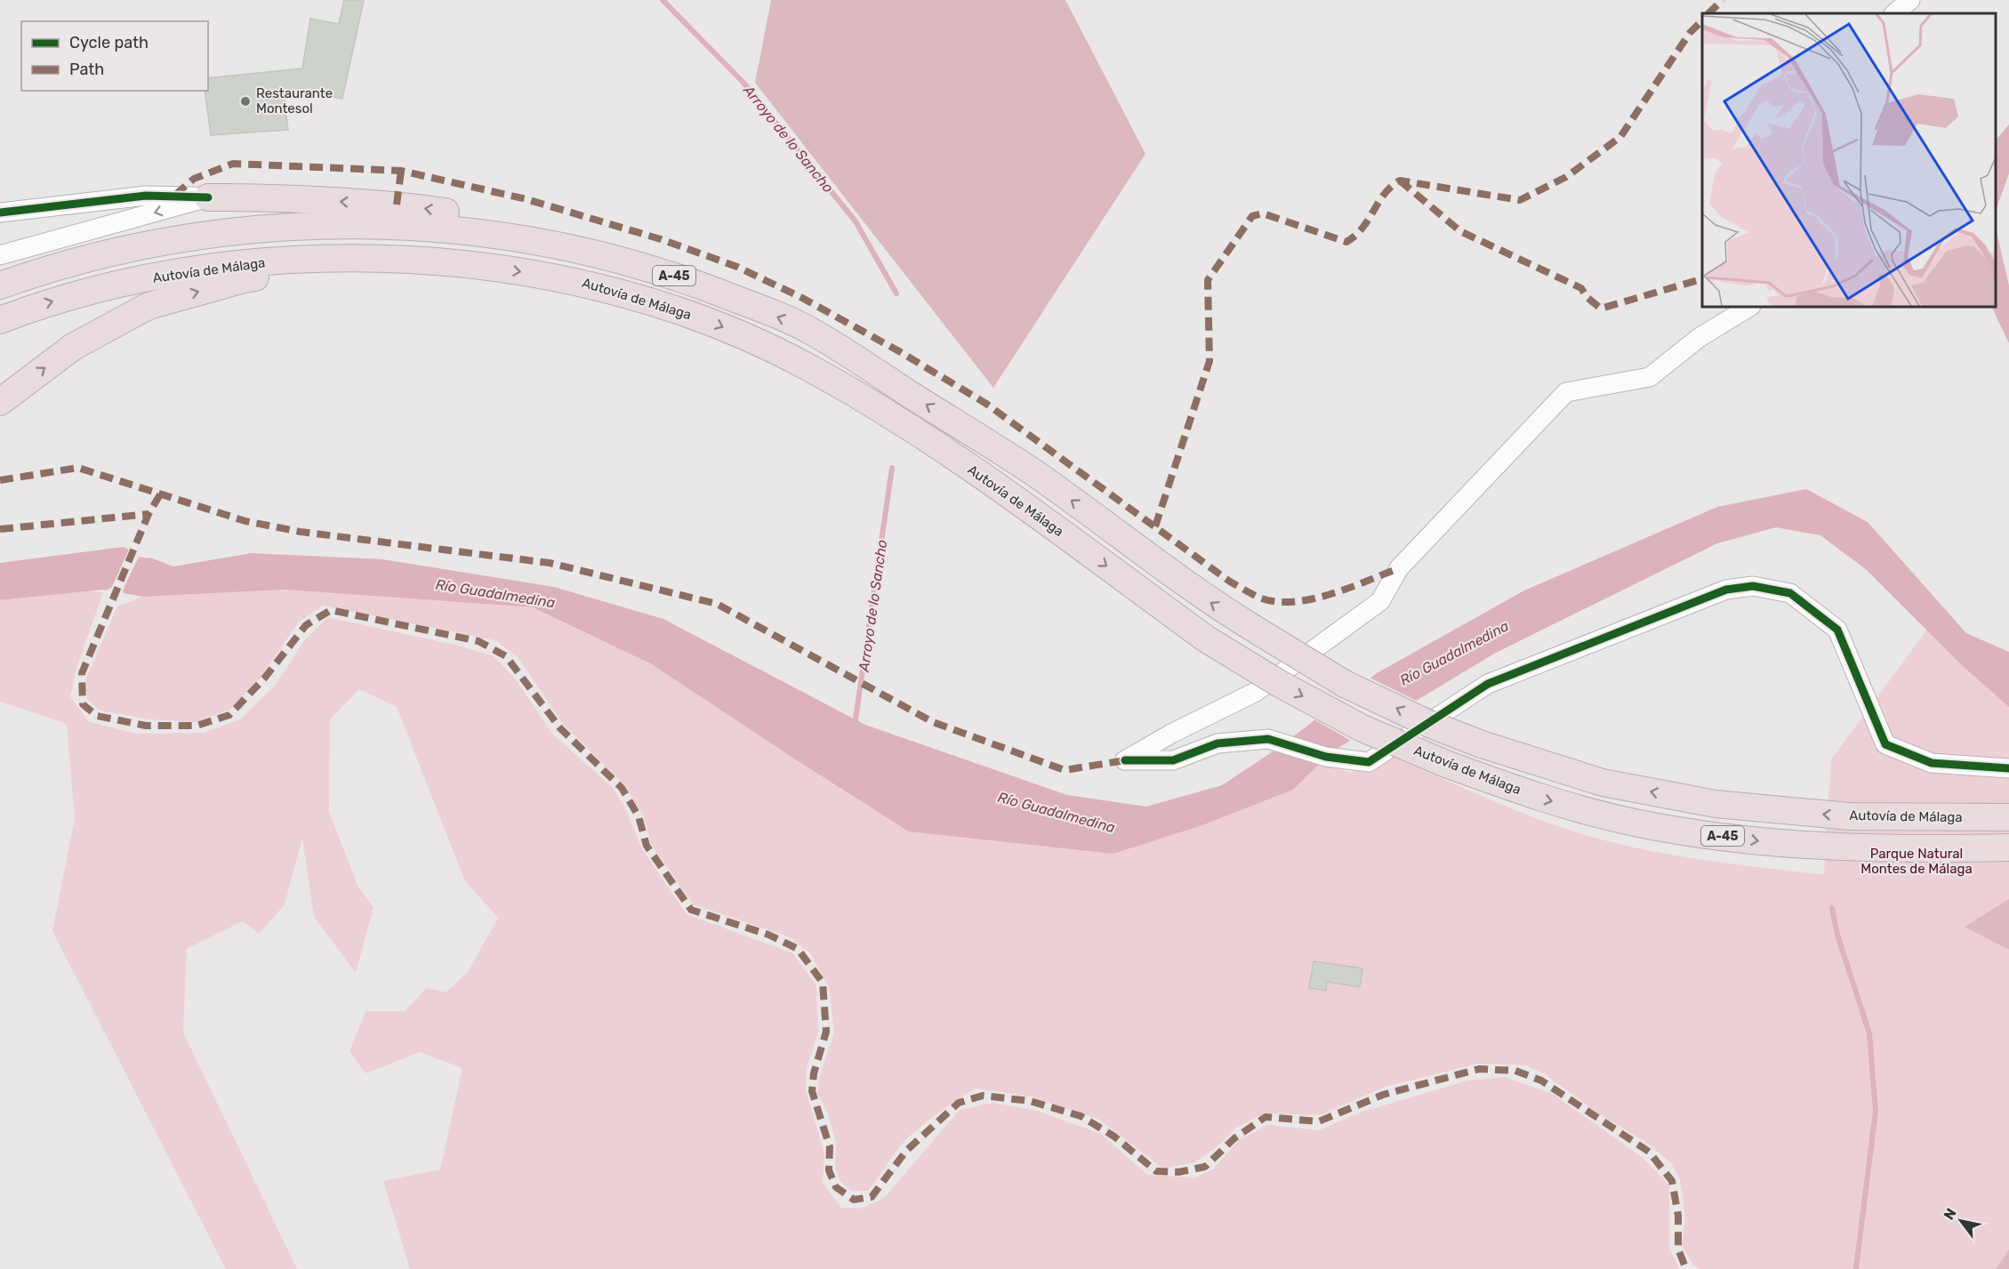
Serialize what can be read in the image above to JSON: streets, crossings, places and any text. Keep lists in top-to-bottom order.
{
  "streets": {
    "highway": ["Autovía de Málaga", "A-45"]
  },
  "water": ["Arroyo de lo Sancho", "Río Guadalmedina"],
  "parks": ["Parque Natural Montes de Málaga"],
  "places": ["Restaurante Montesol"],
  "legend": ["Cycle path", "Path"],
  "north": "top left"
}
